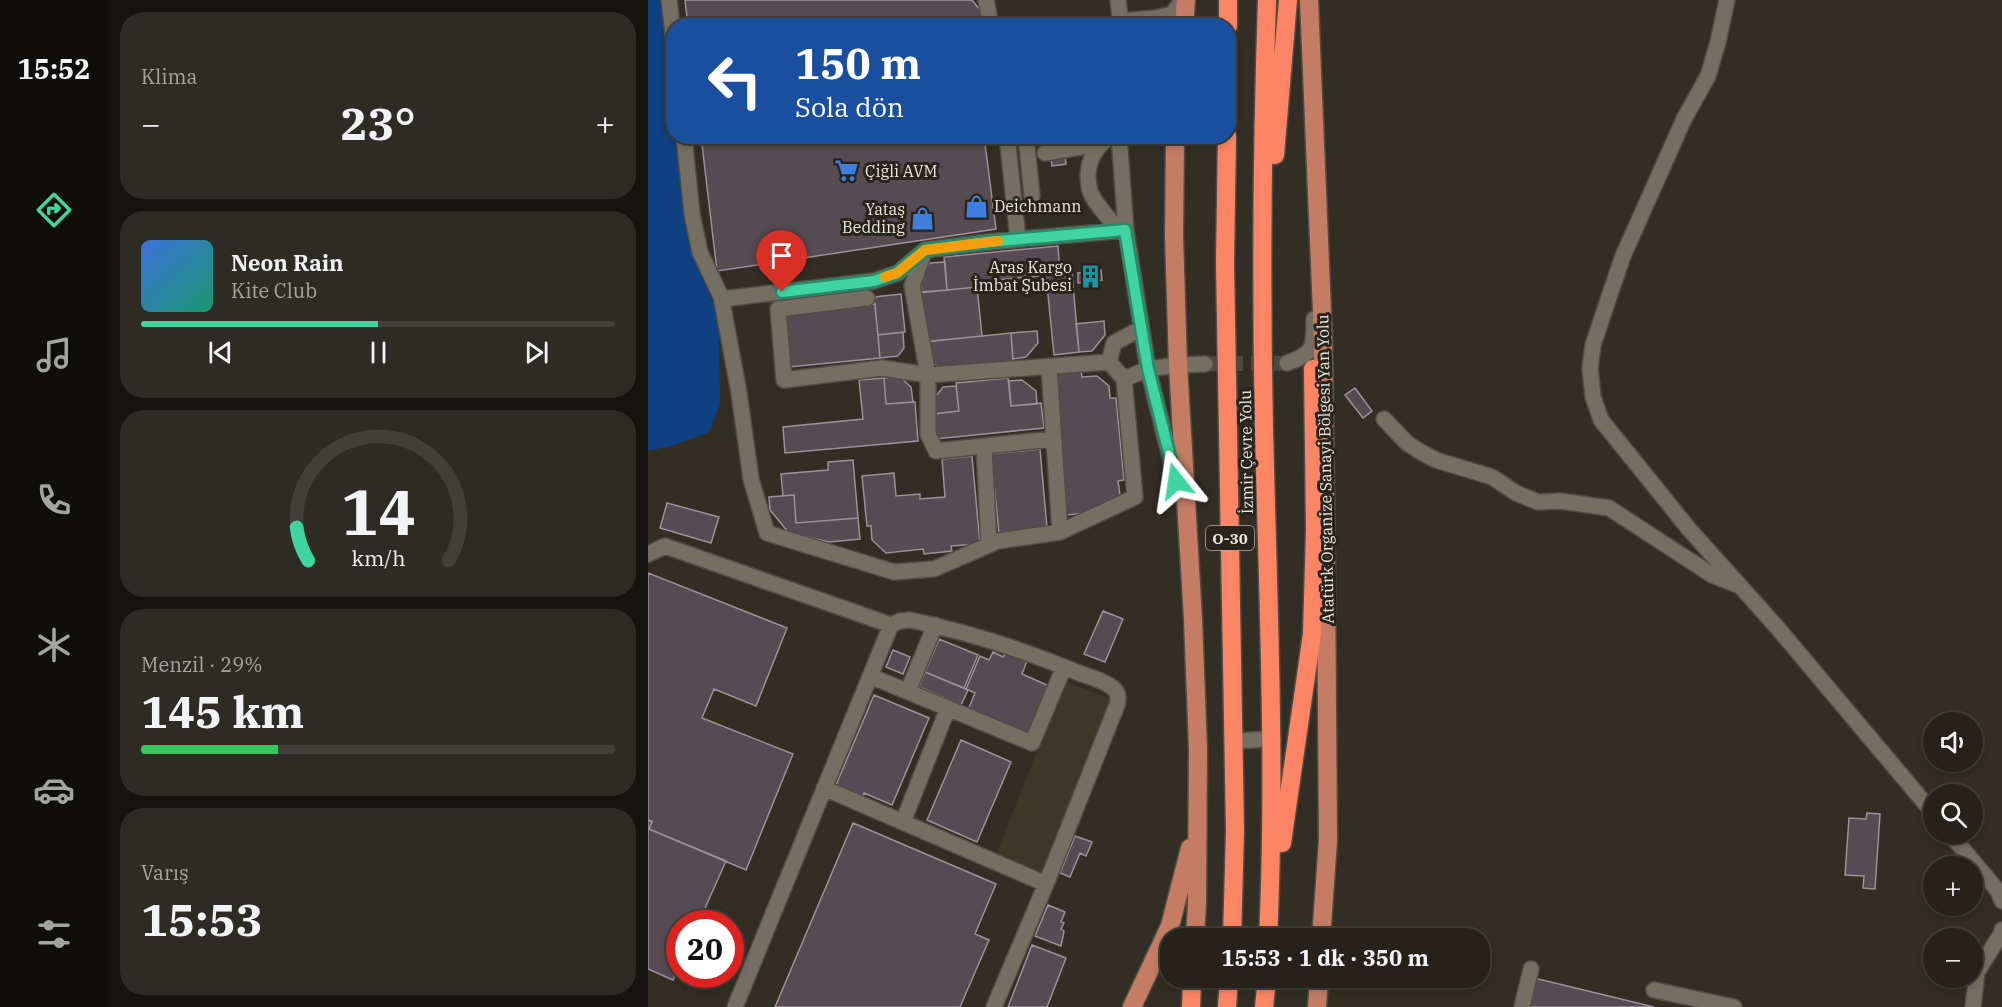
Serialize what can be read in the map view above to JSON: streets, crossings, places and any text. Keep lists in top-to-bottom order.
{
  "streets": {
    "highway": ["İzmir Çevre Yolu", "O-30"],
    "main road": ["Atatürk Organize Sanayi Bölgesi Yan Yolu"]
  },
  "places": {
    "supermarket": ["Çiğli AVM"],
    "shop": ["Deichmann", "Yataş Bedding"],
    "building": ["Aras Kargo İmbat Şubesi"]
  },
  "page": {
    "tabs": "15:52",
    "tile": [
      "Klima",
      ["Menzil · 29%", "145 km"],
      ["Varış", "15:53"]
    ],
    "turn": ["150 m", "Sola dön"],
    "heat": ["−", "23°", "+"],
    "song": ["Neon Rain", "Kite Club"],
    "map_buttons": ["+", "−"],
    "limit": "20",
    "trip": "15:53 · 1 dk · 350 m",
    "gauge": ["14", "km/h"]
  }
}
